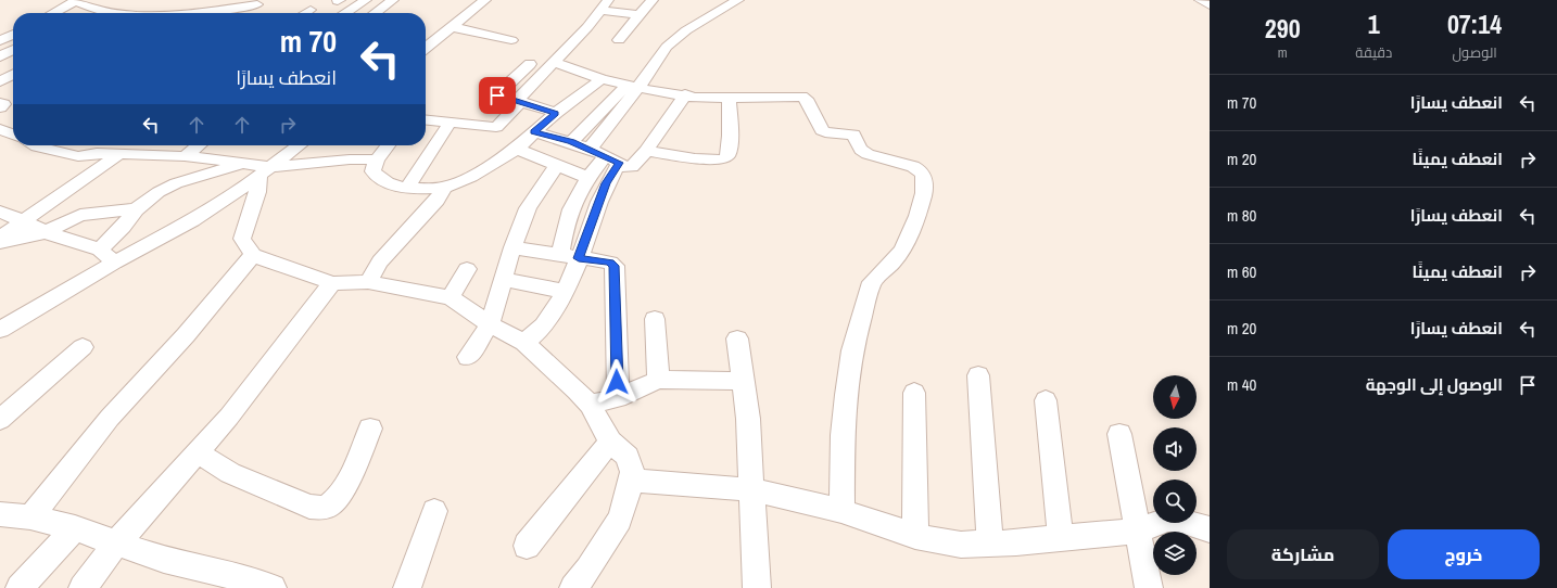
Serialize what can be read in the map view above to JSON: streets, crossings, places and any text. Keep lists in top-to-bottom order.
{
  "north": "bottom",
  "page": {
    "eta": [
      "07:14",
      "الوصول",
      "1",
      "دقيقة",
      "290",
      "m"
    ],
    "turn": ["70 m", "انعطف يسارًا"],
    "list": [
      {
        "name": "انعطف يسارًا",
        "value": "70 m"
      },
      {
        "name": "انعطف يمينًا",
        "value": "20 m"
      },
      {
        "name": "انعطف يسارًا",
        "value": "80 m"
      },
      {
        "name": "انعطف يمينًا",
        "value": "60 m"
      },
      {
        "name": "انعطف يسارًا",
        "value": "20 m"
      },
      {
        "name": "الوصول إلى الوجهة",
        "value": "40 m"
      }
    ],
    "buttons": ["خروج", "مشاركة"]
  }
}
